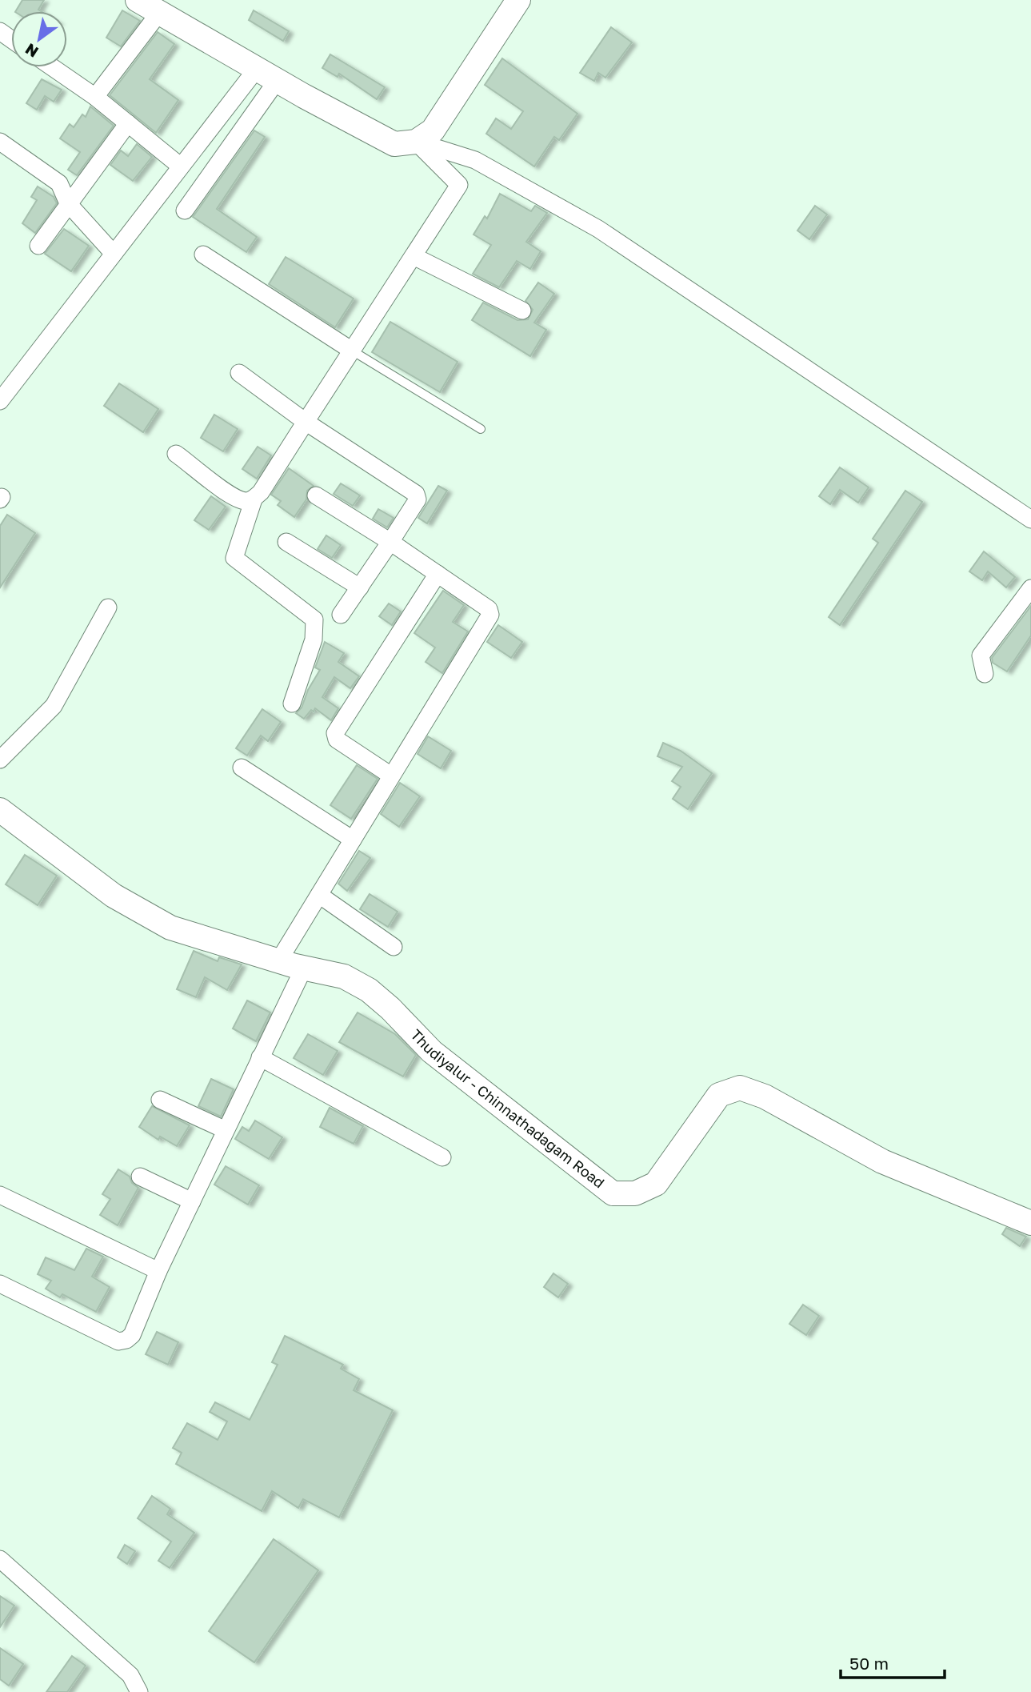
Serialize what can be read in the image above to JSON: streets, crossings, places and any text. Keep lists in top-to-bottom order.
{
  "streets": {
    "main road": ["Thudiyalur - Chinnathadagam Road"]
  },
  "scale_bar": "50 m",
  "north": "bottom left"
}
